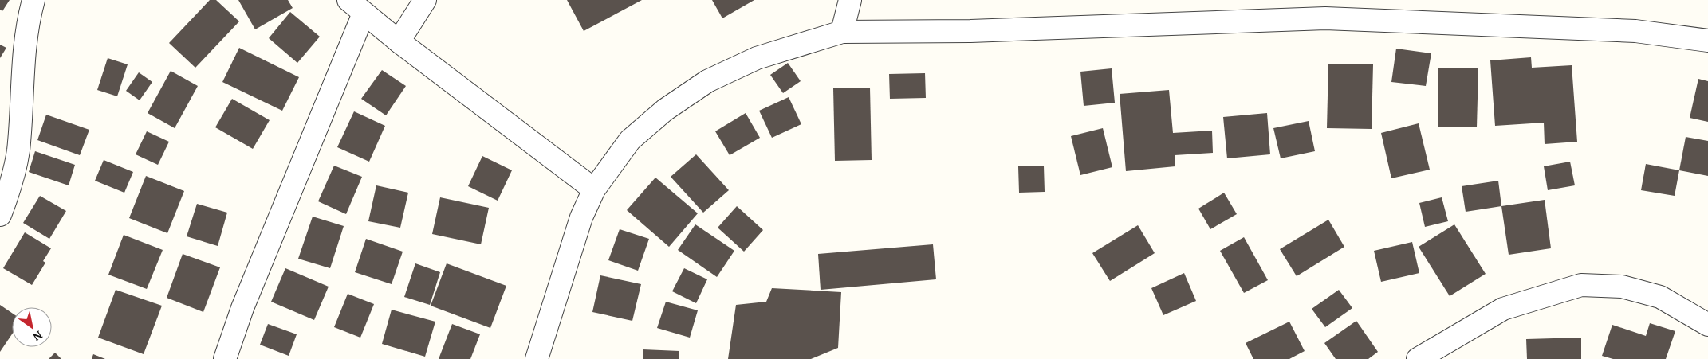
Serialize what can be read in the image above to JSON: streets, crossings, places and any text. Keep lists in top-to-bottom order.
{
  "north": "bottom right"
}
